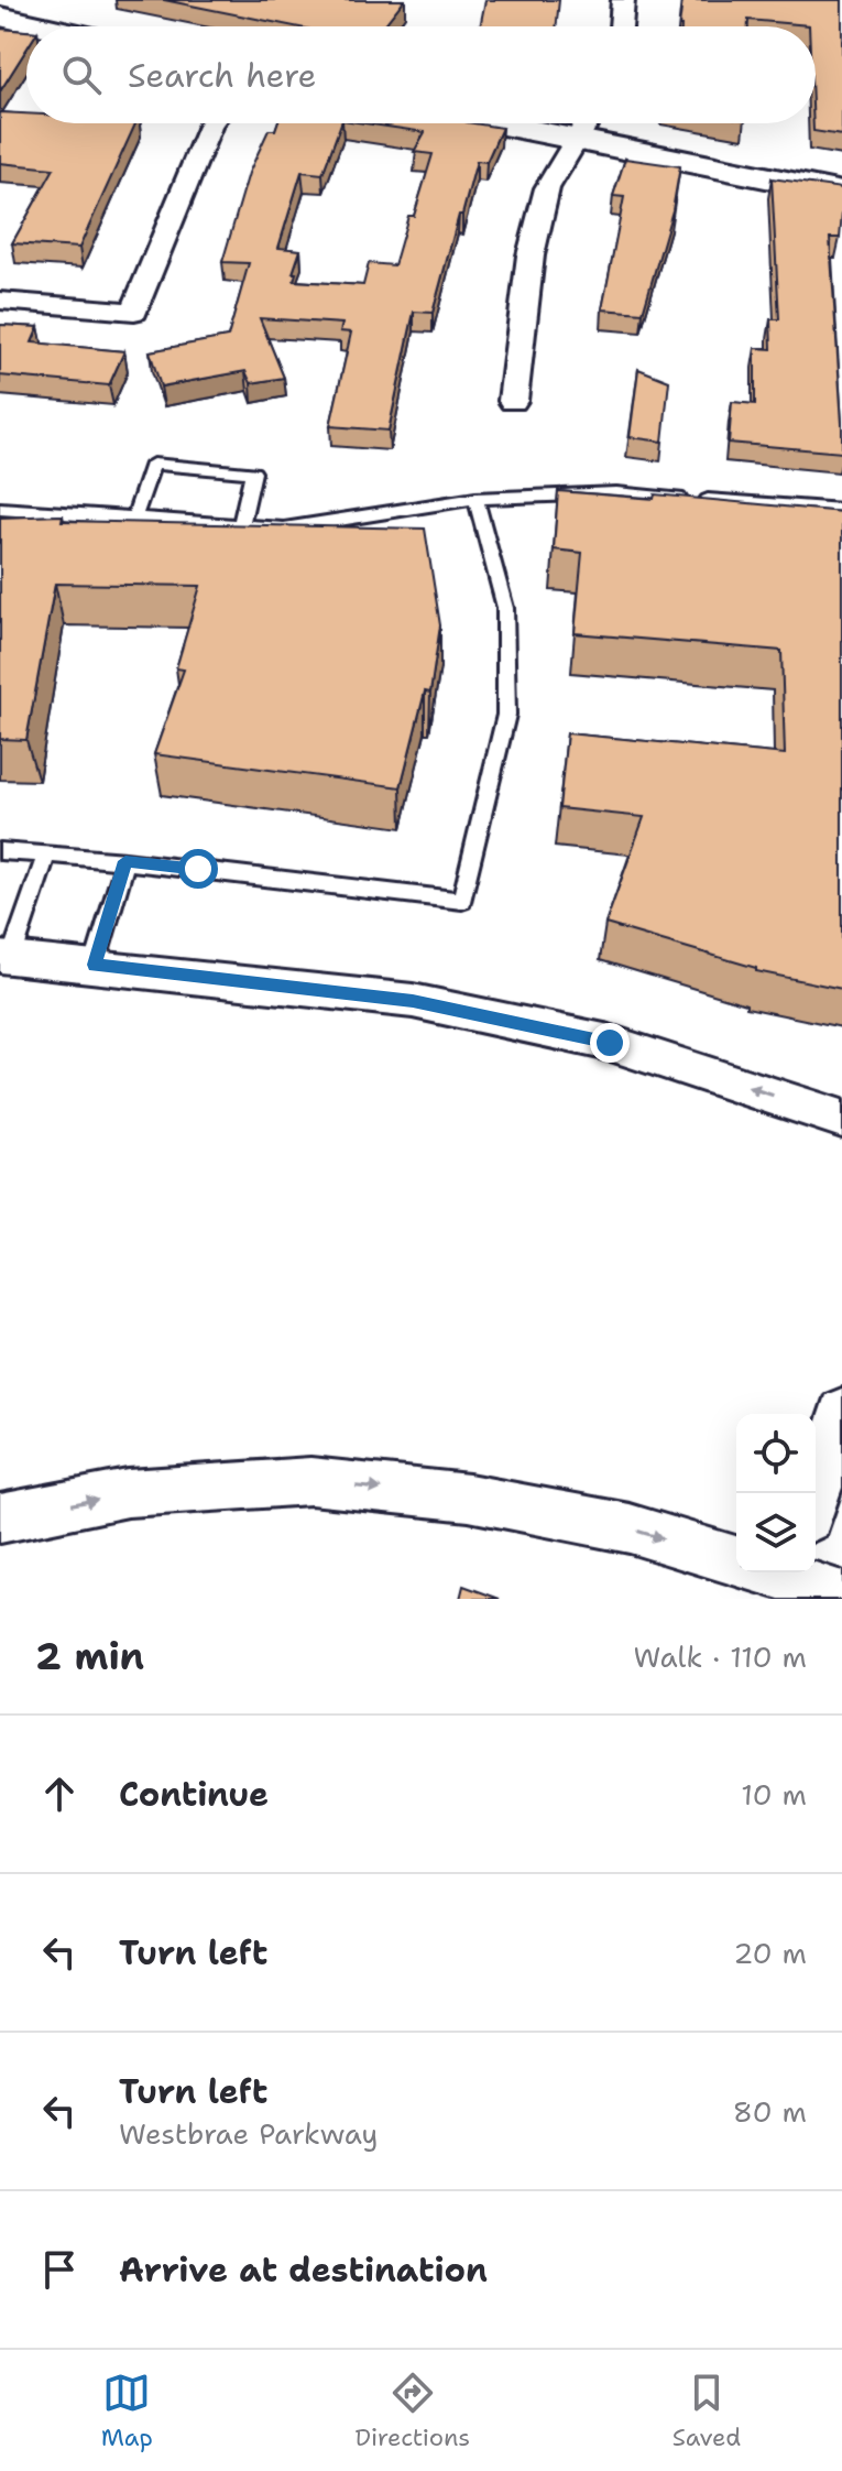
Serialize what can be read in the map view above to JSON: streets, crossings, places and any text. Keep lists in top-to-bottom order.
{
  "page": {
    "search": "Search here",
    "heading": ["2 min", "Walk · 110 m"],
    "list": [
      ["Continue", "10 m"],
      ["Turn left", "20 m"],
      ["Turn left", "Westbrae Parkway", "80 m"],
      "Arrive at destination"
    ],
    "nav": ["Map", "Directions", "Saved"]
  }
}
